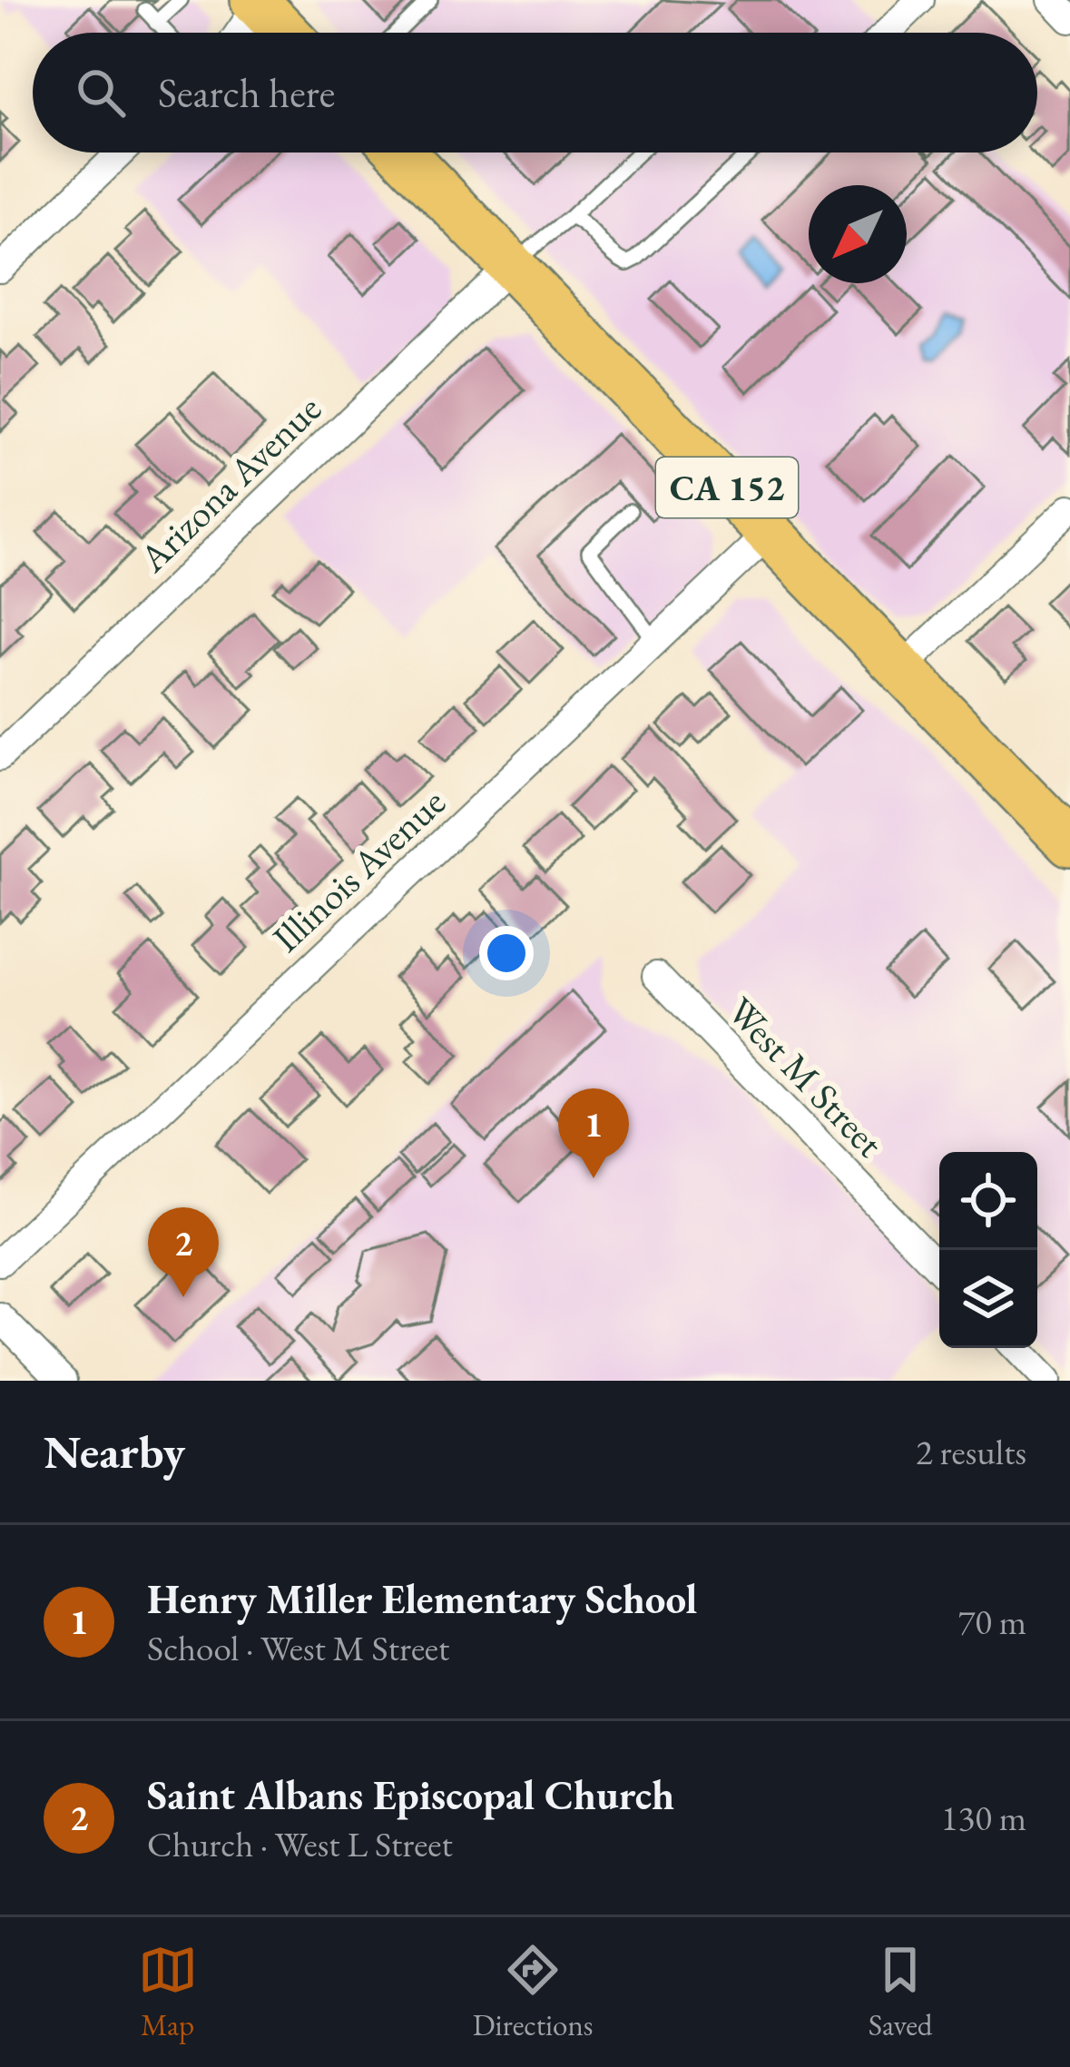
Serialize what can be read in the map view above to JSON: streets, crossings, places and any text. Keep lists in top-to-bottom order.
{
  "streets": {
    "highway": ["CA 152"],
    "street": ["Arizona Avenue", "Illinois Avenue", "West M Street"]
  },
  "crossings": [
    ["Arizona Avenue", "CA 152"],
    ["CA 152", "Illinois Avenue"]
  ],
  "north": "bottom left",
  "page": {
    "search": "Search here",
    "pins": ["1", "2"],
    "heading": ["Nearby", "2 results"],
    "list": [
      {
        "mark": "1",
        "name": "Henry Miller Elementary School",
        "note": "School · West M Street",
        "value": "70 m"
      },
      {
        "mark": "2",
        "name": "Saint Albans Episcopal Church",
        "note": "Church · West L Street",
        "value": "130 m"
      }
    ],
    "nav": ["Map", "Directions", "Saved"]
  }
}
